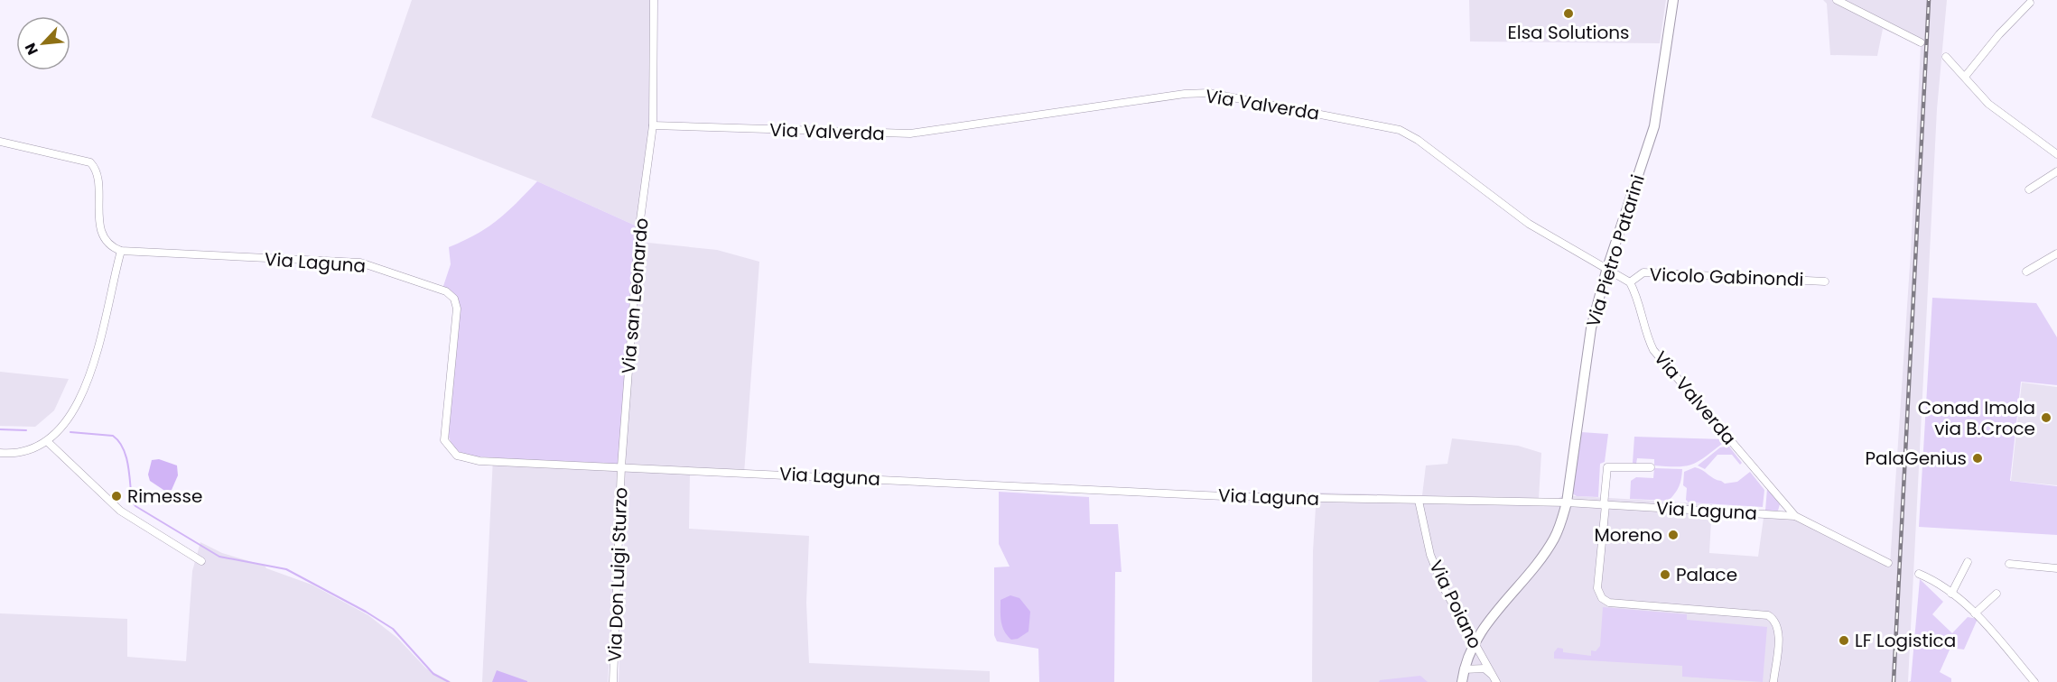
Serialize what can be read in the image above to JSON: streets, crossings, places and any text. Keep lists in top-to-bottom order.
{
  "streets": {
    "main road": ["Via Pietro Patarini"],
    "street": [
      "Via Valverda",
      "Via Laguna",
      "Vicolo Gabinondi",
      "Via san Leonardo",
      "Via Don Luigi Sturzo",
      "Via Poiano"
    ]
  },
  "crossings": [
    ["Via Valverda", "Via Pietro Patarini"],
    ["Via Valverda", "Via Laguna"],
    ["Via Valverda", "Vicolo Gabinondi"],
    ["Via Valverda", "Via san Leonardo"],
    ["Via Pietro Patarini", "Via Laguna"],
    ["Via Pietro Patarini", "Via Poiano"],
    ["Via Laguna", "Via san Leonardo"],
    ["Via Laguna", "Via Don Luigi Sturzo"],
    ["Via Laguna", "Via Poiano"],
    ["Via san Leonardo", "Via Don Luigi Sturzo"]
  ],
  "places": [
    "Elsa Solutions",
    "Conad Imola via B.Croce",
    "PalaGenius",
    "Rimesse",
    "Moreno",
    "Palace",
    "LF Logistica"
  ],
  "north": "bottom left"
}
